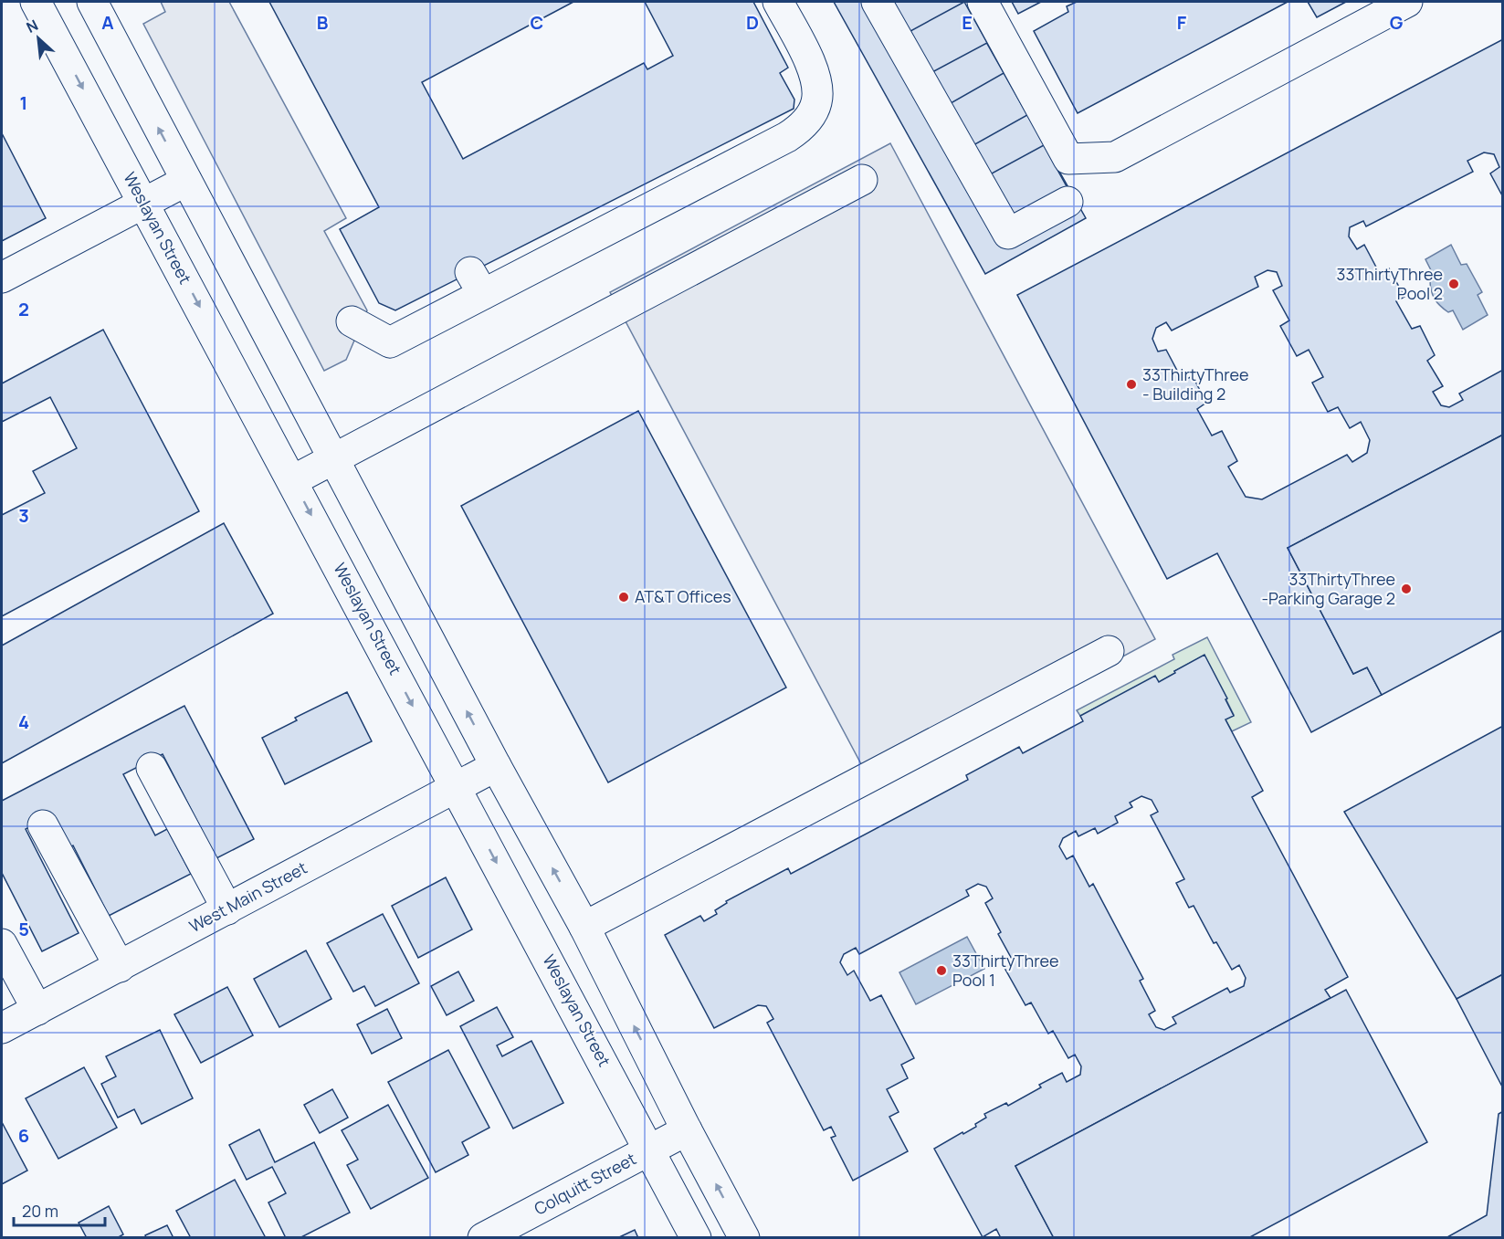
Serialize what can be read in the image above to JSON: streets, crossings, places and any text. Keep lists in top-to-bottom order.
{
  "streets": {
    "main road": ["Weslayan Street", "West Main Street", "Colquitt Street"]
  },
  "crossings": [
    ["Weslayan Street", "West Main Street"],
    ["Weslayan Street", "Colquitt Street"]
  ],
  "places": [
    "33ThirtyThree Pool 2",
    "33ThirtyThree - Building 2",
    "33ThirtyThree -Parking Garage 2",
    "AT&T Offices",
    "33ThirtyThree Pool 1"
  ],
  "scale_bar": "20 m",
  "north": "top left",
  "grid": {
    "columns": [
      "A",
      "B",
      "C",
      "D",
      "E",
      "F",
      "G"
    ],
    "rows": [
      "1",
      "2",
      "3",
      "4",
      "5",
      "6"
    ]
  }
}
